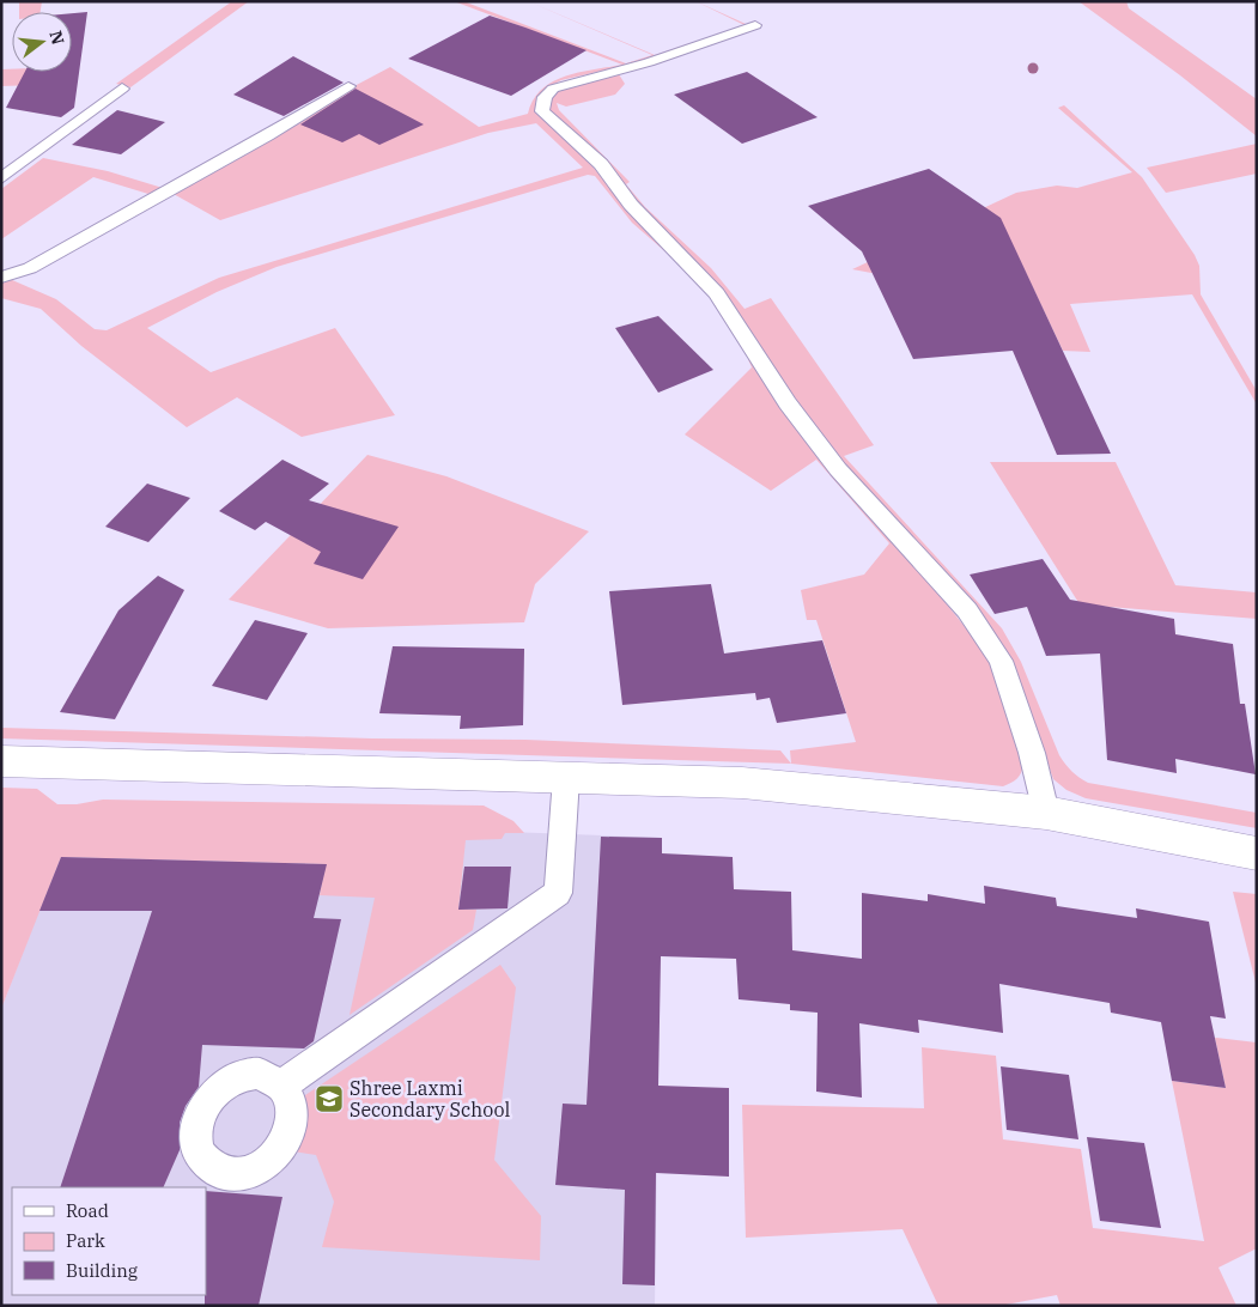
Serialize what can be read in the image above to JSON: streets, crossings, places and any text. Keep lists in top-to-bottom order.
{
  "places": {
    "school or university": ["Shree Laxmi Secondary School"]
  },
  "legend": ["Road", "Park", "Building"],
  "north": "right"
}
